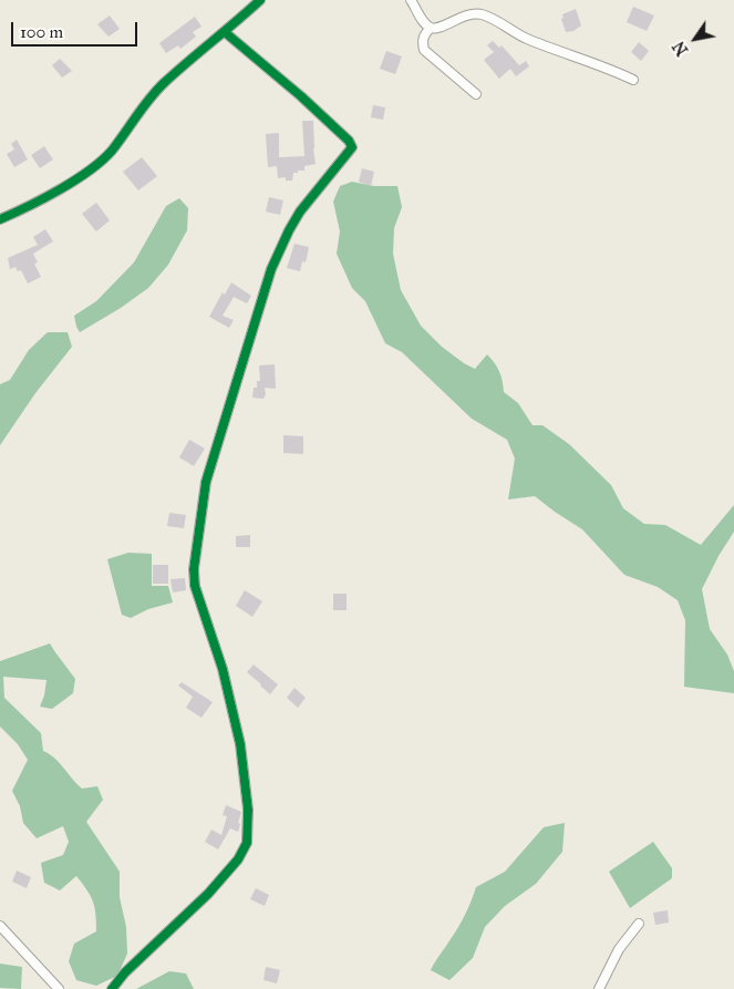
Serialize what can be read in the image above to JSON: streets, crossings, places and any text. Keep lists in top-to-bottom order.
{
  "scale_bar": "100 m",
  "north": "bottom left"
}
